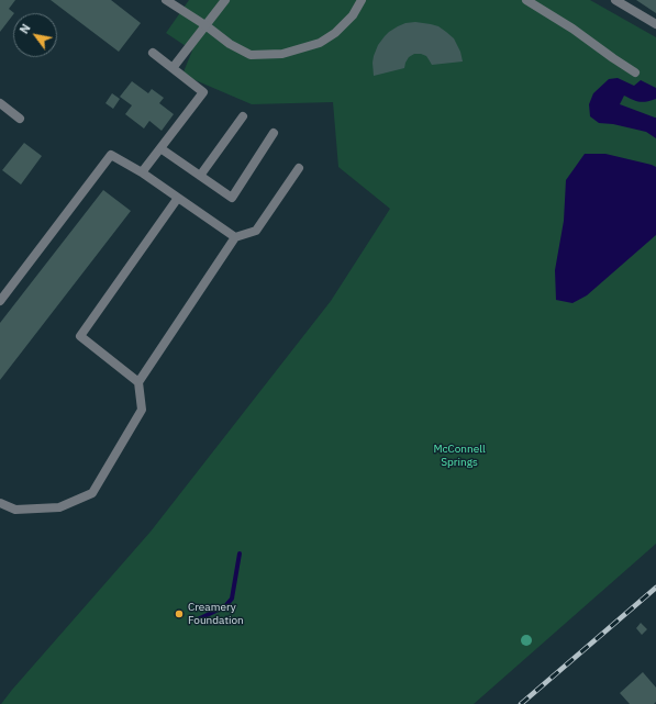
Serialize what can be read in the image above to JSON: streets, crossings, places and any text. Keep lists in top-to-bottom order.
{
  "parks": ["McConnell Springs"],
  "places": ["Creamery Foundation"],
  "north": "top left"
}
